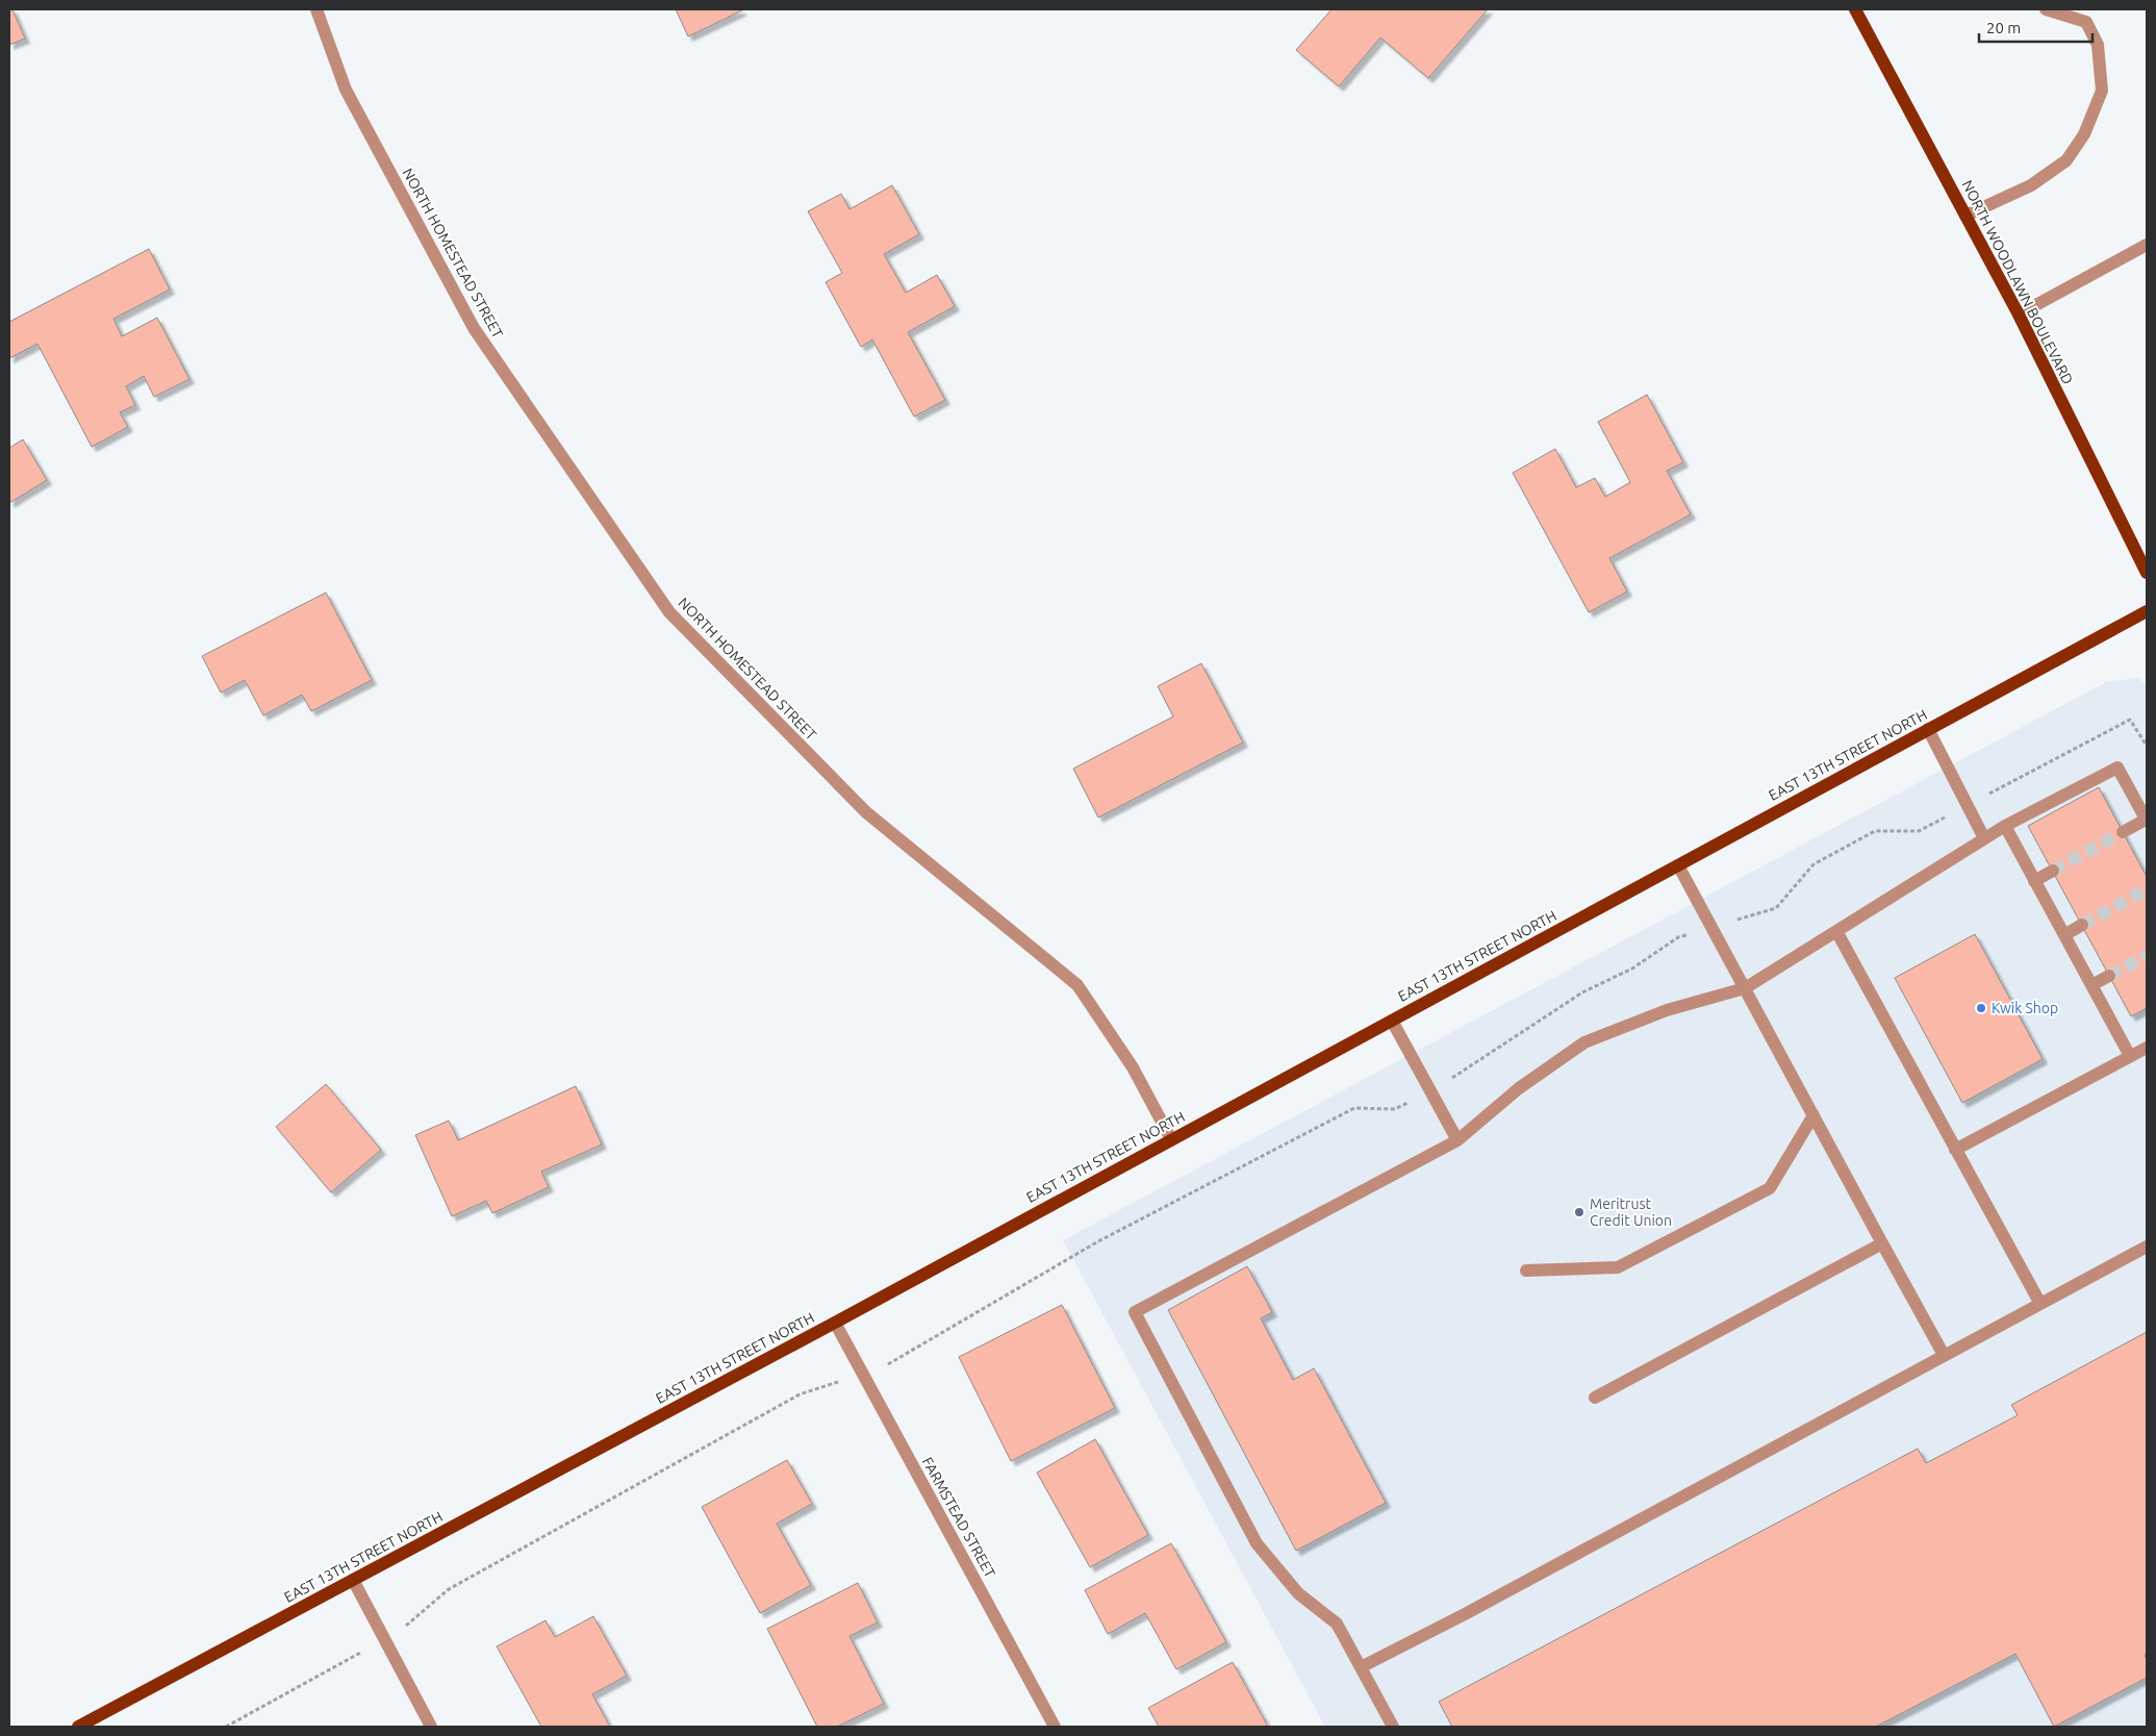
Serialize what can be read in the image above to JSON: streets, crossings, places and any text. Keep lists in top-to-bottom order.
{
  "streets": {
    "main road": ["NORTH WOODLAWN BOULEVARD", "EAST 13TH STREET NORTH"],
    "street": ["NORTH HOMESTEAD STREET", "FARMSTEAD STREET"]
  },
  "crossings": [
    ["NORTH HOMESTEAD STREET", "EAST 13TH STREET NORTH"],
    ["EAST 13TH STREET NORTH", "FARMSTEAD STREET"]
  ],
  "places": ["Kwik Shop", "Meritrust Credit Union"],
  "scale_bar": "20 m"
}
